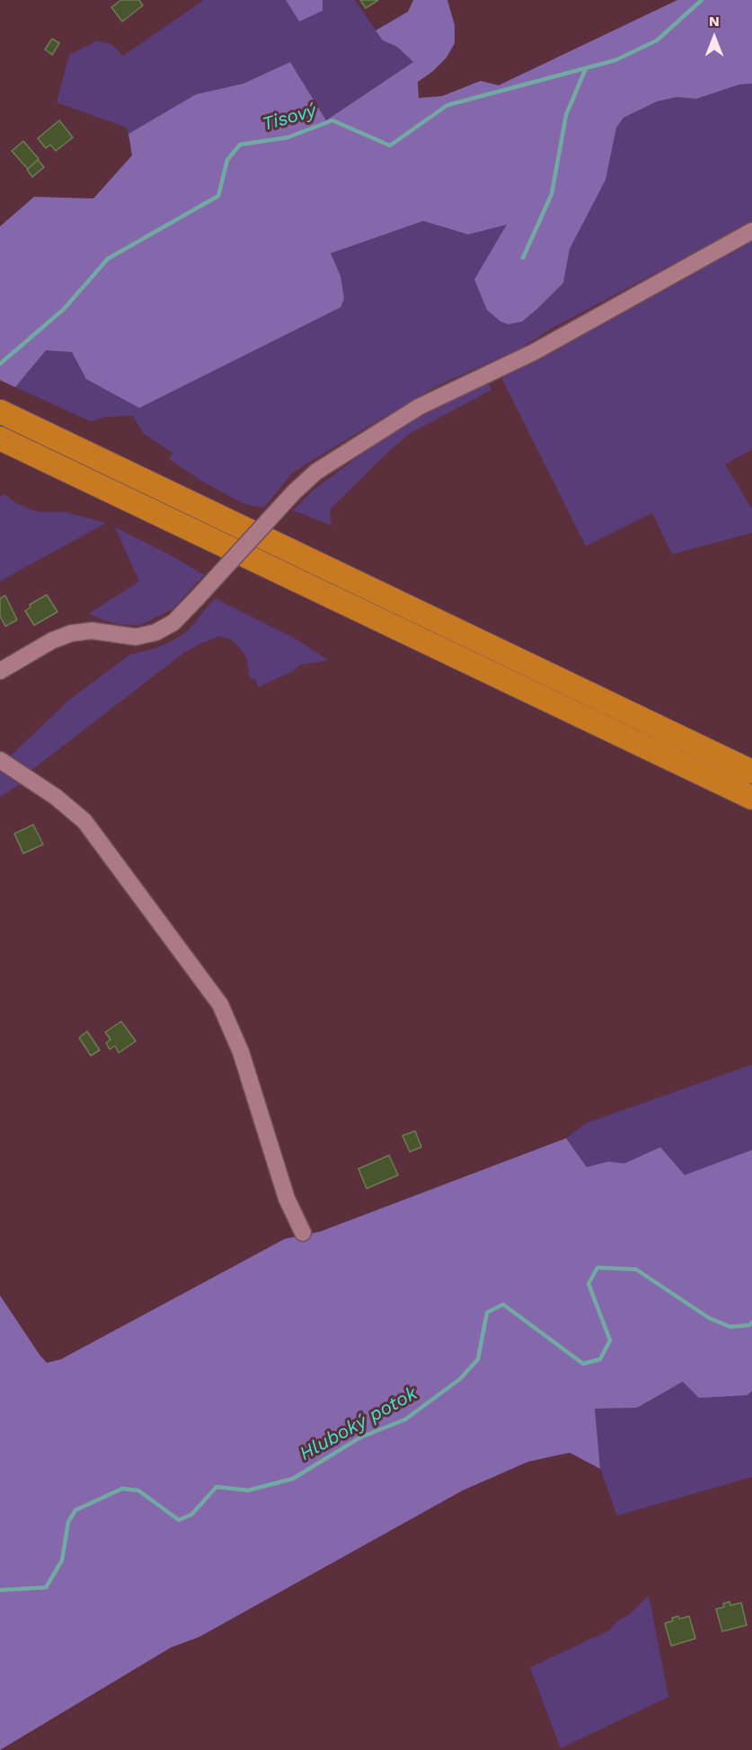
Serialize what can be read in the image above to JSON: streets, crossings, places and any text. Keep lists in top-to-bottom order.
{
  "water": ["Tisový", "Hluboký potok"],
  "north": "top"
}
